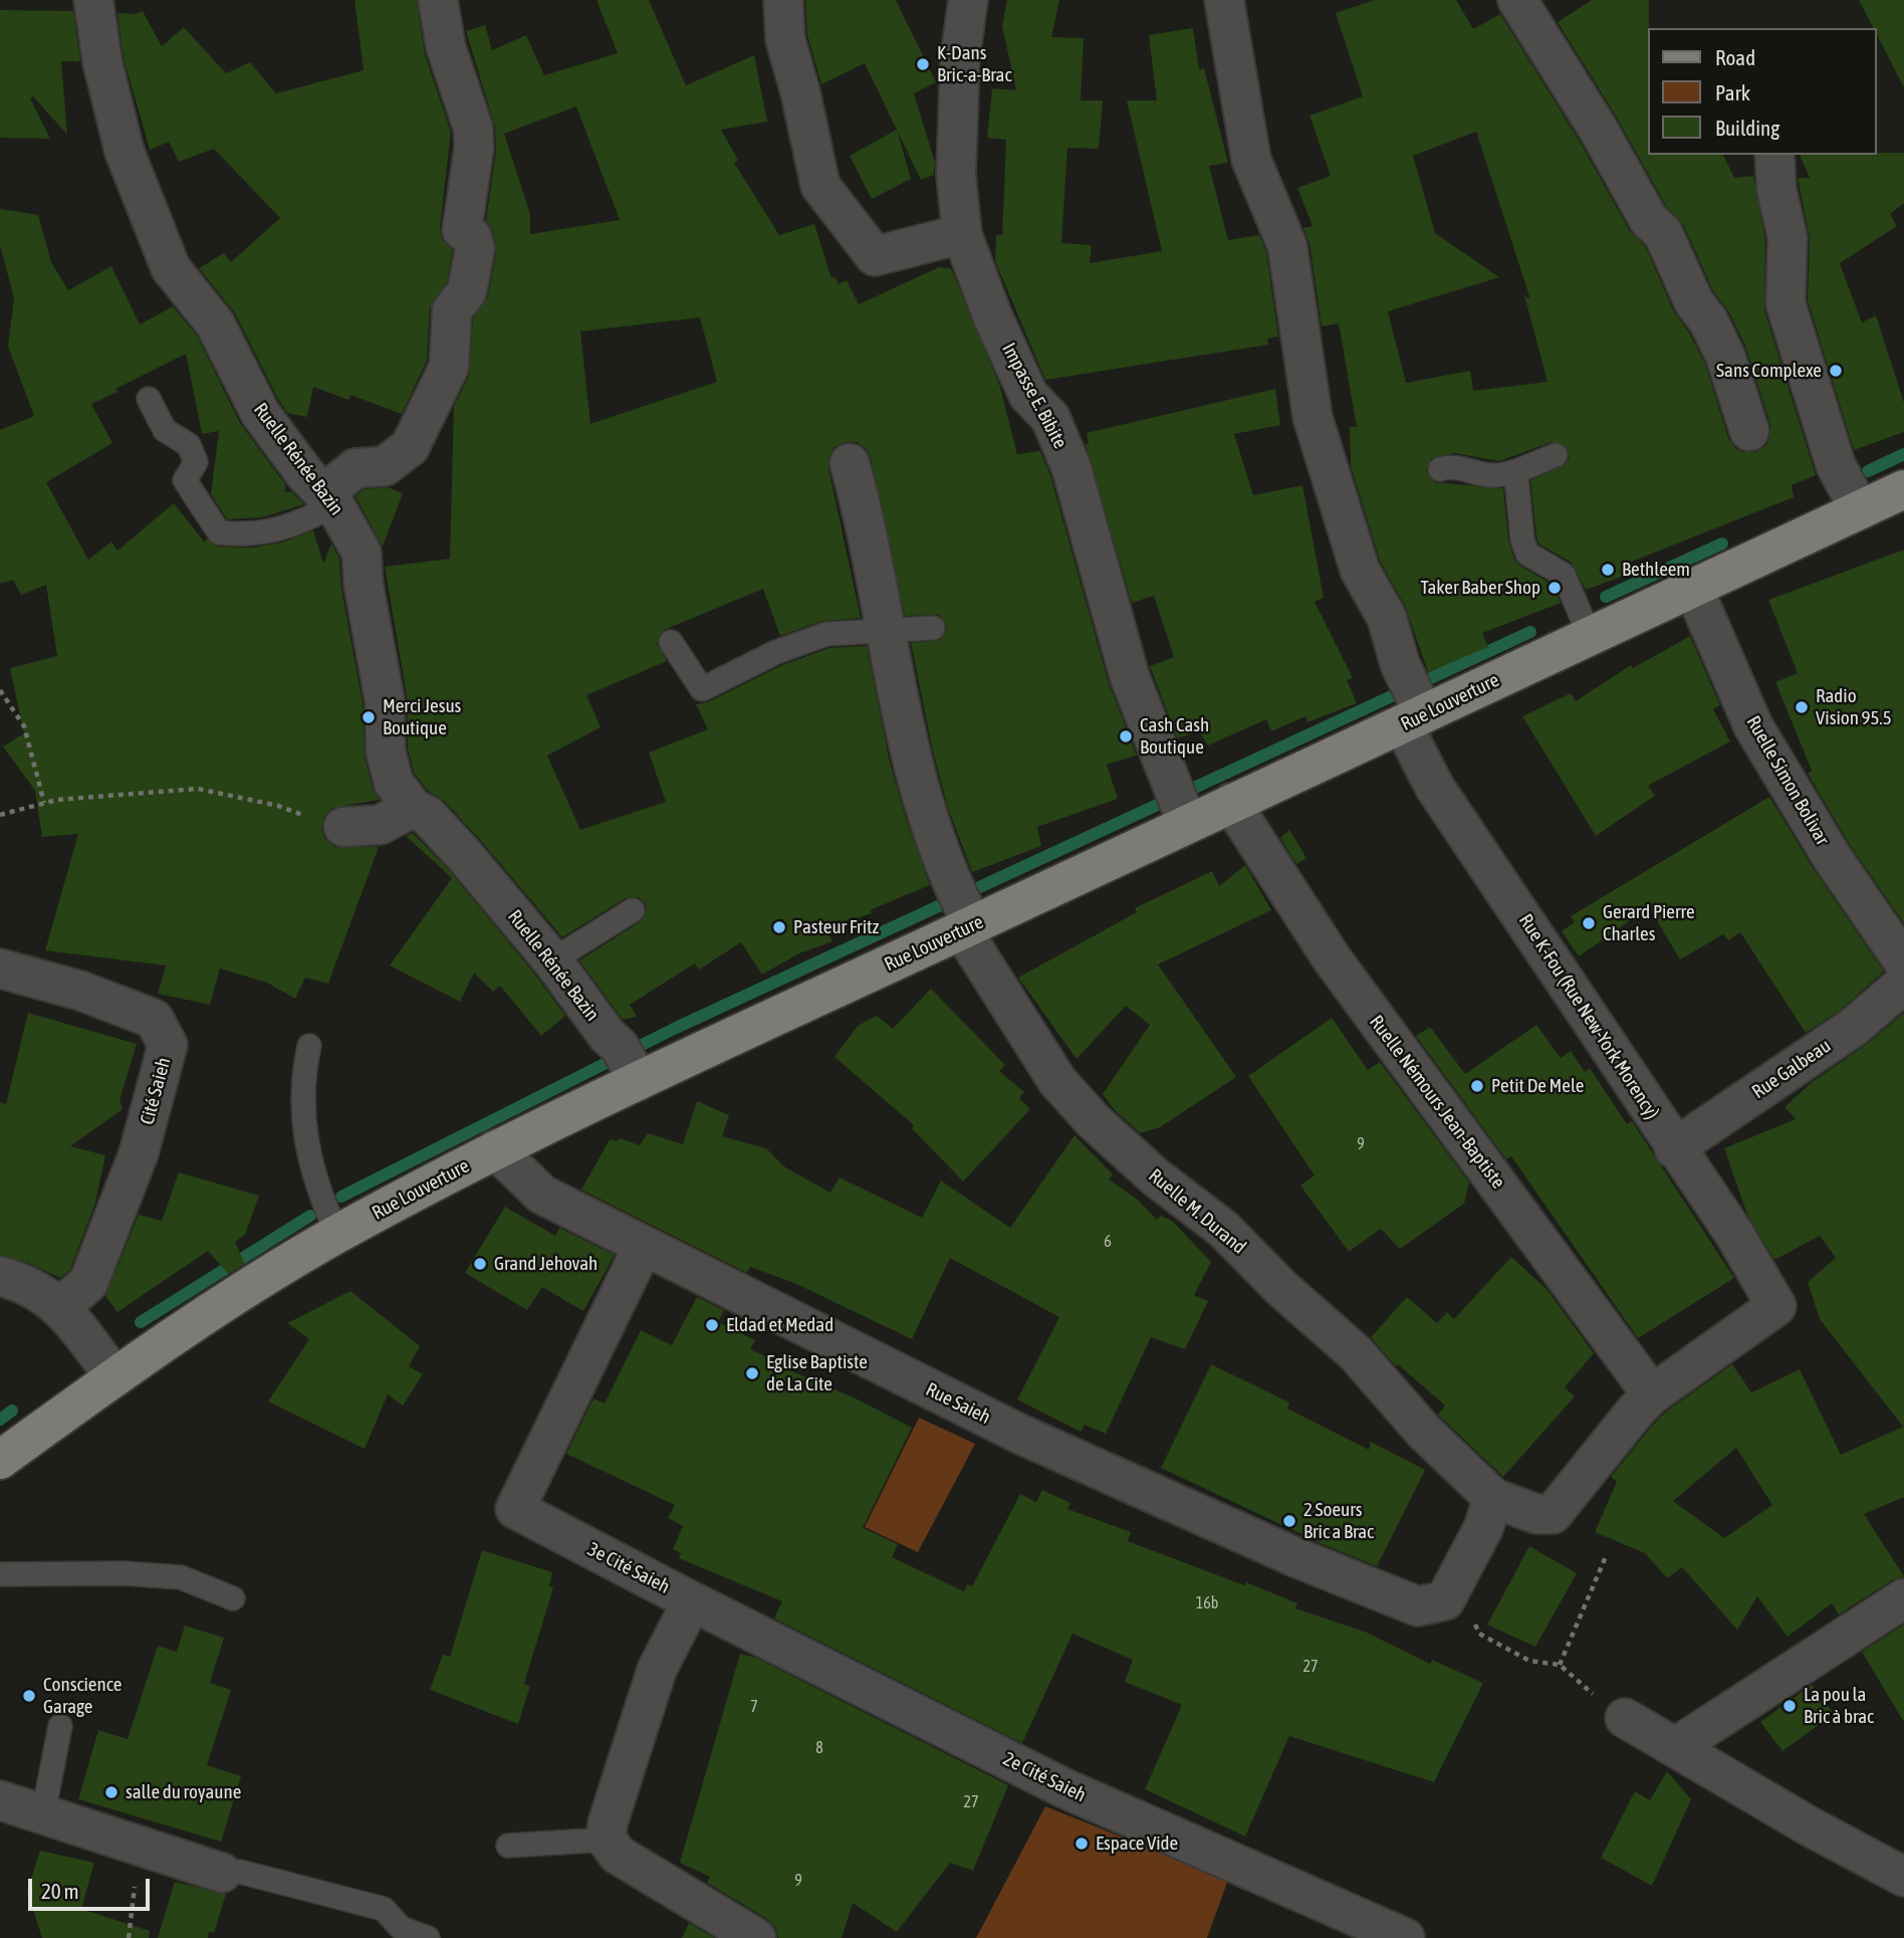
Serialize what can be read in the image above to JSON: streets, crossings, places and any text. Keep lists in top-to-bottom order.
{
  "streets": {
    "main road": ["Rue Louverture"],
    "street": [
      "Impasse E. Bibite",
      "Ruelle Rénée Bazin",
      "Ruelle Simon Bolivar",
      "Rue K-Fou (Rue New-York Morency)",
      "Rue Galbeau",
      "Cité Saieh",
      "Ruelle Némours Jean-Baptiste",
      "Ruelle M. Durand",
      "Rue Saieh",
      "3e Cité Saieh",
      "2e Cité Saieh"
    ]
  },
  "crossings": [
    ["Impasse E. Bibite", "Rue Louverture"],
    ["Ruelle Rénée Bazin", "Rue Louverture"],
    ["Rue Louverture", "Ruelle Simon Bolivar"],
    ["Rue Louverture", "Rue K-Fou (Rue New-York Morency)"],
    ["Rue Louverture", "Ruelle Némours Jean-Baptiste"],
    ["Rue Louverture", "Ruelle M. Durand"],
    ["Rue Louverture", "Rue Saieh"],
    ["Rue K-Fou (Rue New-York Morency)", "Rue Galbeau"],
    ["Rue K-Fou (Rue New-York Morency)", "Ruelle Némours Jean-Baptiste"],
    ["Rue Saieh", "3e Cité Saieh"],
    ["3e Cité Saieh", "2e Cité Saieh"]
  ],
  "places": [
    "K-Dans Bric-a-Brac",
    "Sans Complexe",
    "Bethleem",
    "Taker Baber Shop",
    "Radio Vision 95.5",
    "Merci Jesus Boutique",
    "Cash Cash Boutique",
    "Gerard Pierre Charles",
    "Pasteur Fritz",
    "Petit De Mele",
    "Grand Jehovah",
    "Eldad et Medad",
    "Eglise Baptiste de La Cite",
    "2 Soeurs Bric a Brac",
    "Conscience Garage",
    "La pou la Bric à brac",
    "salle du royaune",
    "Espace Vide"
  ],
  "house_numbers": [
    "9",
    "6",
    "16b",
    "27",
    "7",
    "8",
    "27",
    "9"
  ],
  "legend": ["Road", "Park", "Building"],
  "scale_bar": "20 m"
}
